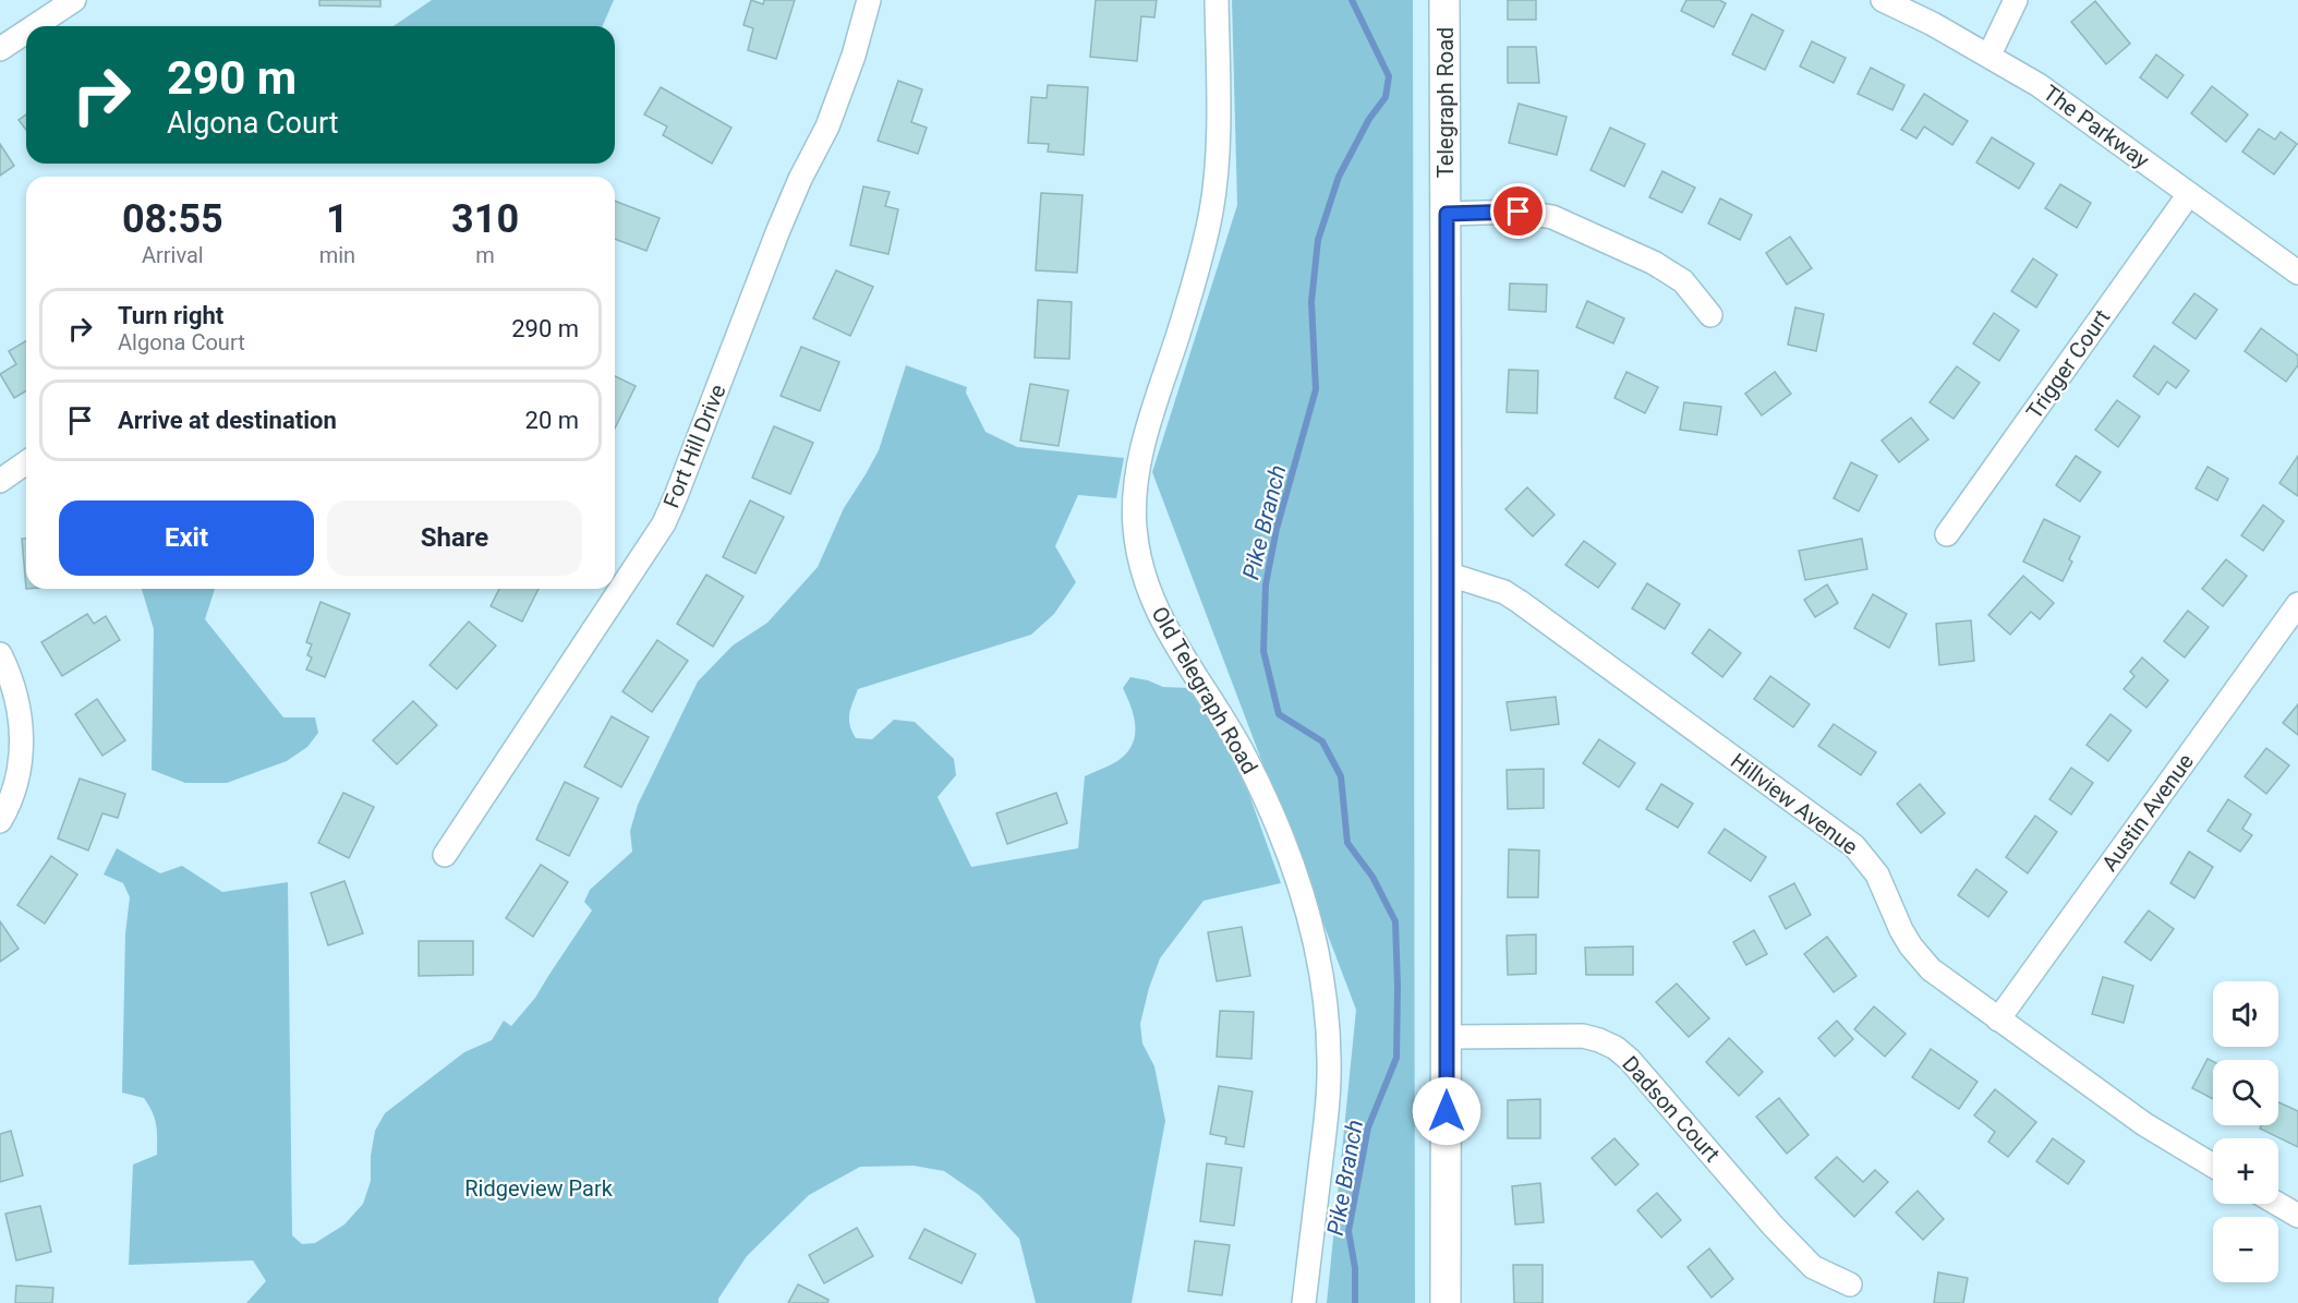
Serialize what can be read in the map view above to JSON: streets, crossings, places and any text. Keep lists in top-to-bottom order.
{
  "streets": {
    "main road": ["Telegraph Road"],
    "street": [
      "The Parkway",
      "Trigger Court",
      "Fort Hill Drive",
      "Old Telegraph Road",
      "Hillview Avenue",
      "Austin Avenue",
      "Dadson Court"
    ]
  },
  "crossings": [
    ["Telegraph Road", "Hillview Avenue"],
    ["Telegraph Road", "Dadson Court"],
    ["The Parkway", "Trigger Court"],
    ["Hillview Avenue", "Austin Avenue"]
  ],
  "water": ["Pike Branch"],
  "parks": ["Ridgeview Park"],
  "page": {
    "turn": ["290 m", "Algona Court"],
    "eta": [
      "08:55",
      "Arrival",
      "1",
      "min",
      "310",
      "m"
    ],
    "list": [
      {
        "name": "Turn right",
        "note": "Algona Court",
        "value": "290 m"
      },
      {
        "name": "Arrive at destination",
        "value": "20 m"
      }
    ],
    "buttons": ["Exit", "Share"],
    "map_buttons": ["+", "−"]
  }
}
